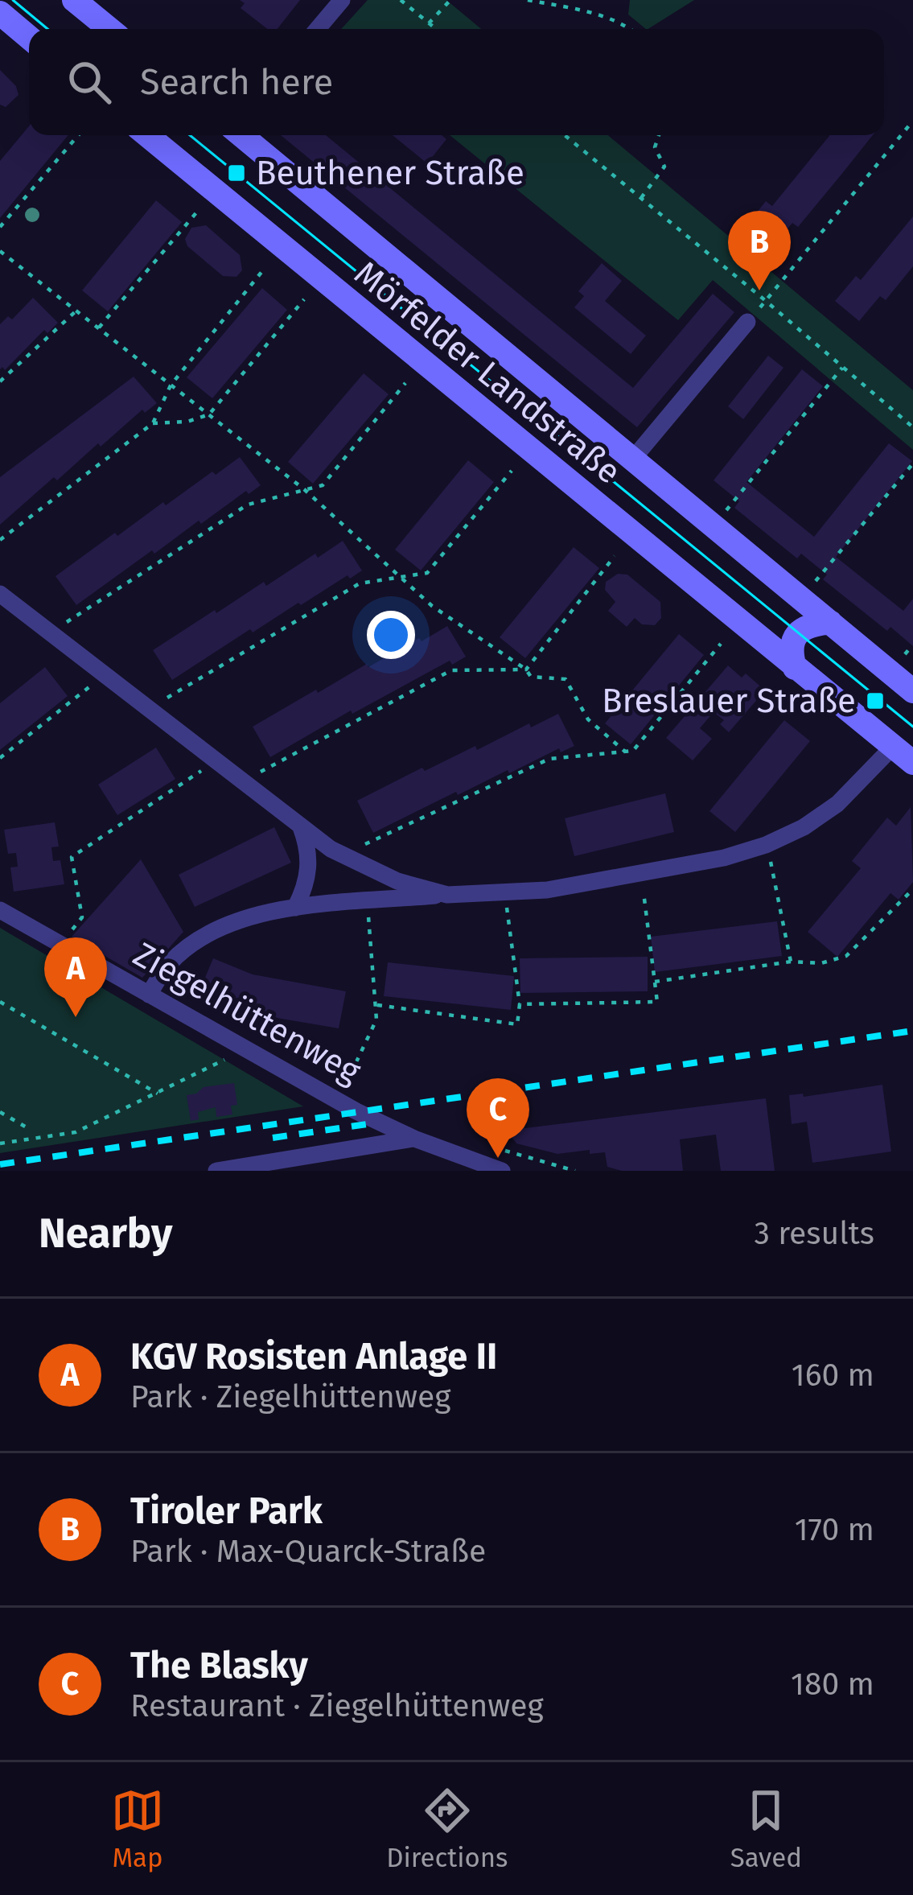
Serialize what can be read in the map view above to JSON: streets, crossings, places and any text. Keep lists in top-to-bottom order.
{
  "streets": {
    "main road": ["Mörfelder Landstraße"],
    "street": ["Ziegelhüttenweg"]
  },
  "places": {
    "transit": ["Beuthener Straße", "Breslauer Straße"]
  },
  "page": {
    "search": "Search here",
    "pins": ["B", "A", "C"],
    "heading": ["Nearby", "3 results"],
    "list": [
      {
        "mark": "A",
        "name": "KGV Rosisten Anlage II",
        "note": "Park · Ziegelhüttenweg",
        "value": "160 m"
      },
      {
        "mark": "B",
        "name": "Tiroler Park",
        "note": "Park · Max-Quarck-Straße",
        "value": "170 m"
      },
      {
        "mark": "C",
        "name": "The Blasky",
        "note": "Restaurant · Ziegelhüttenweg",
        "value": "180 m"
      }
    ],
    "nav": ["Map", "Directions", "Saved"]
  }
}
